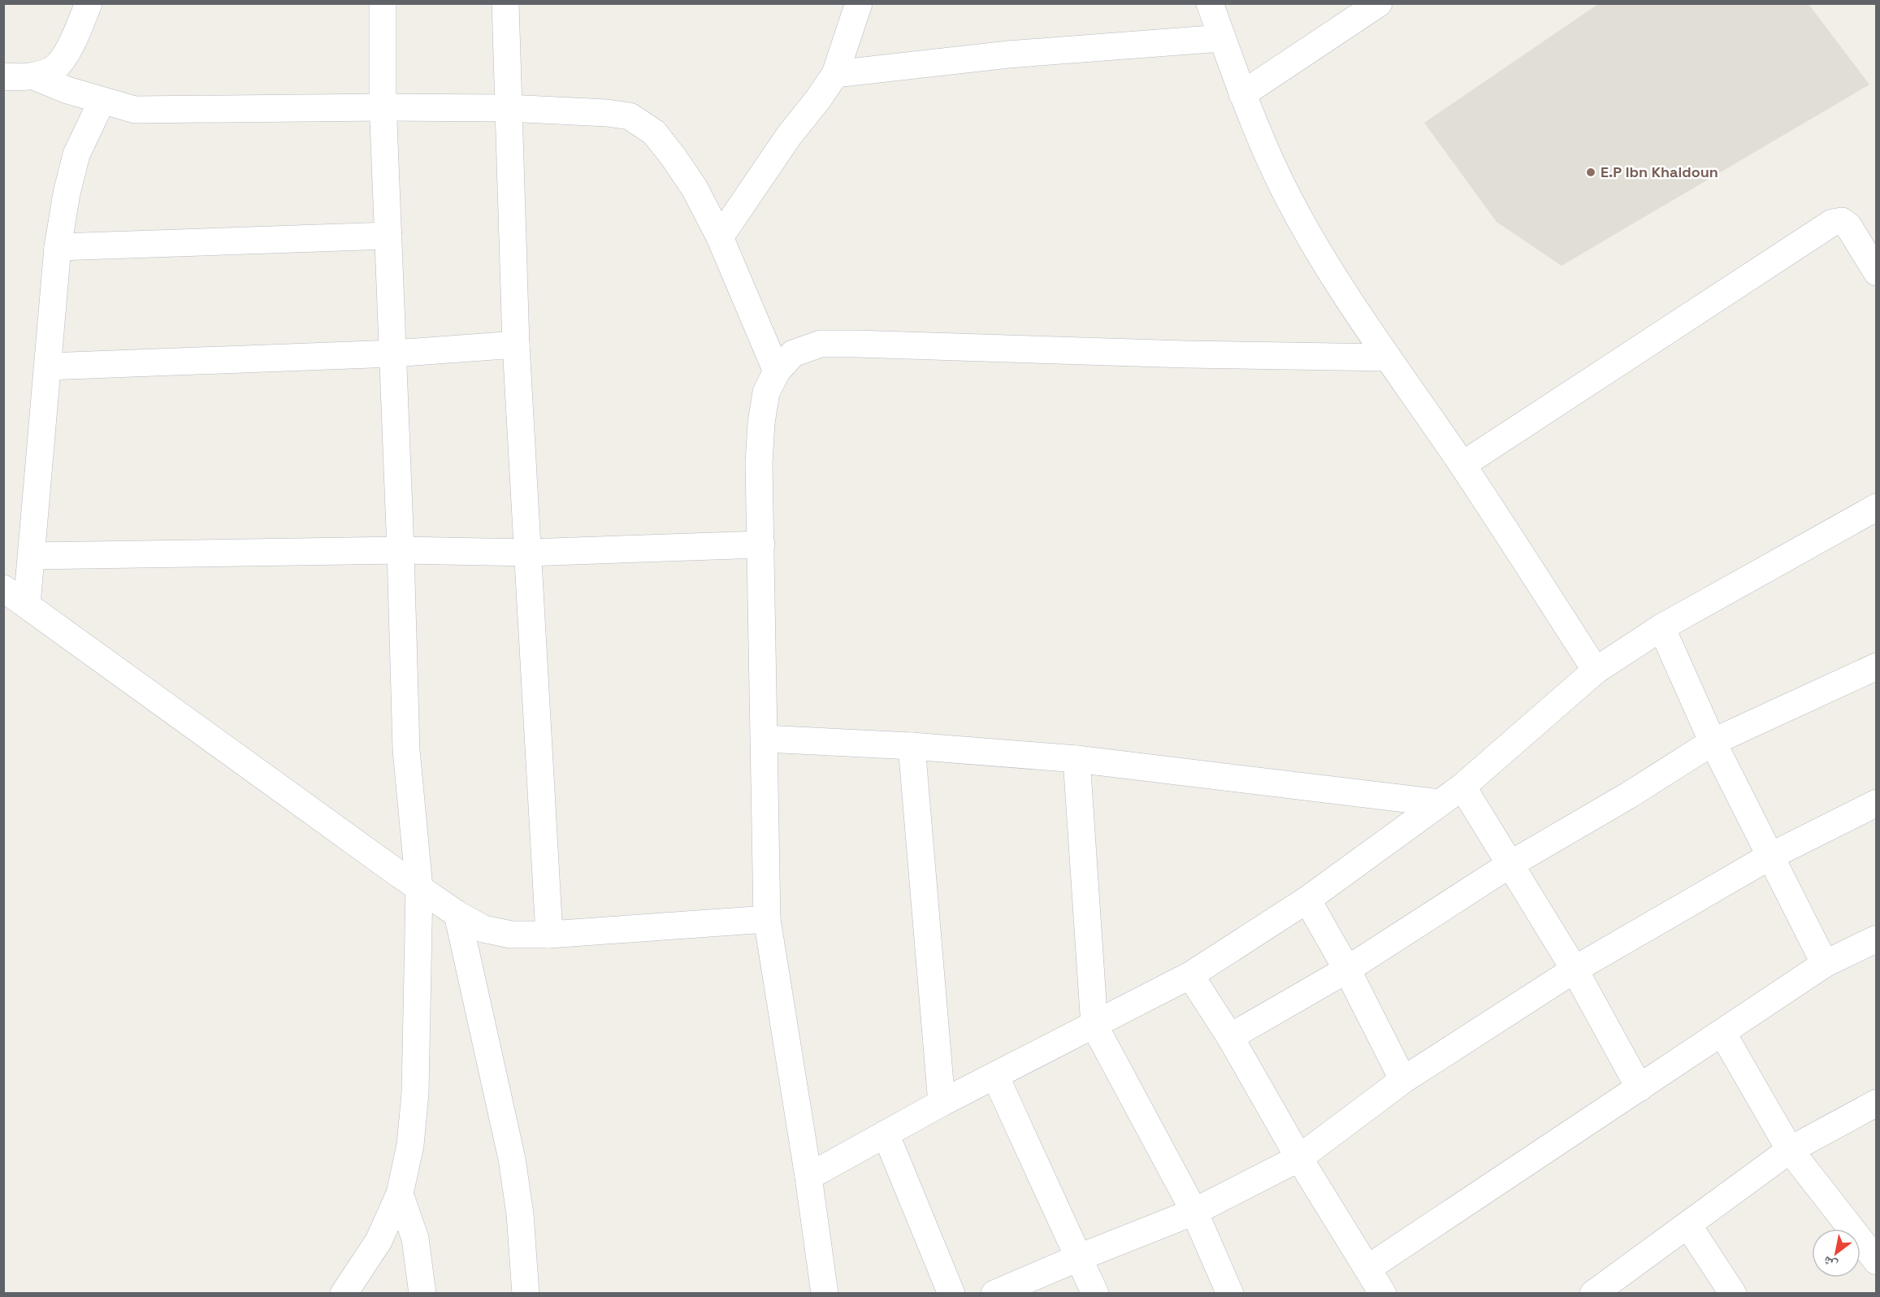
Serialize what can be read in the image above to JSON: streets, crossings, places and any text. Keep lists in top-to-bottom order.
{
  "places": ["E.P Ibn Khaldoun"],
  "north": "bottom left"
}
